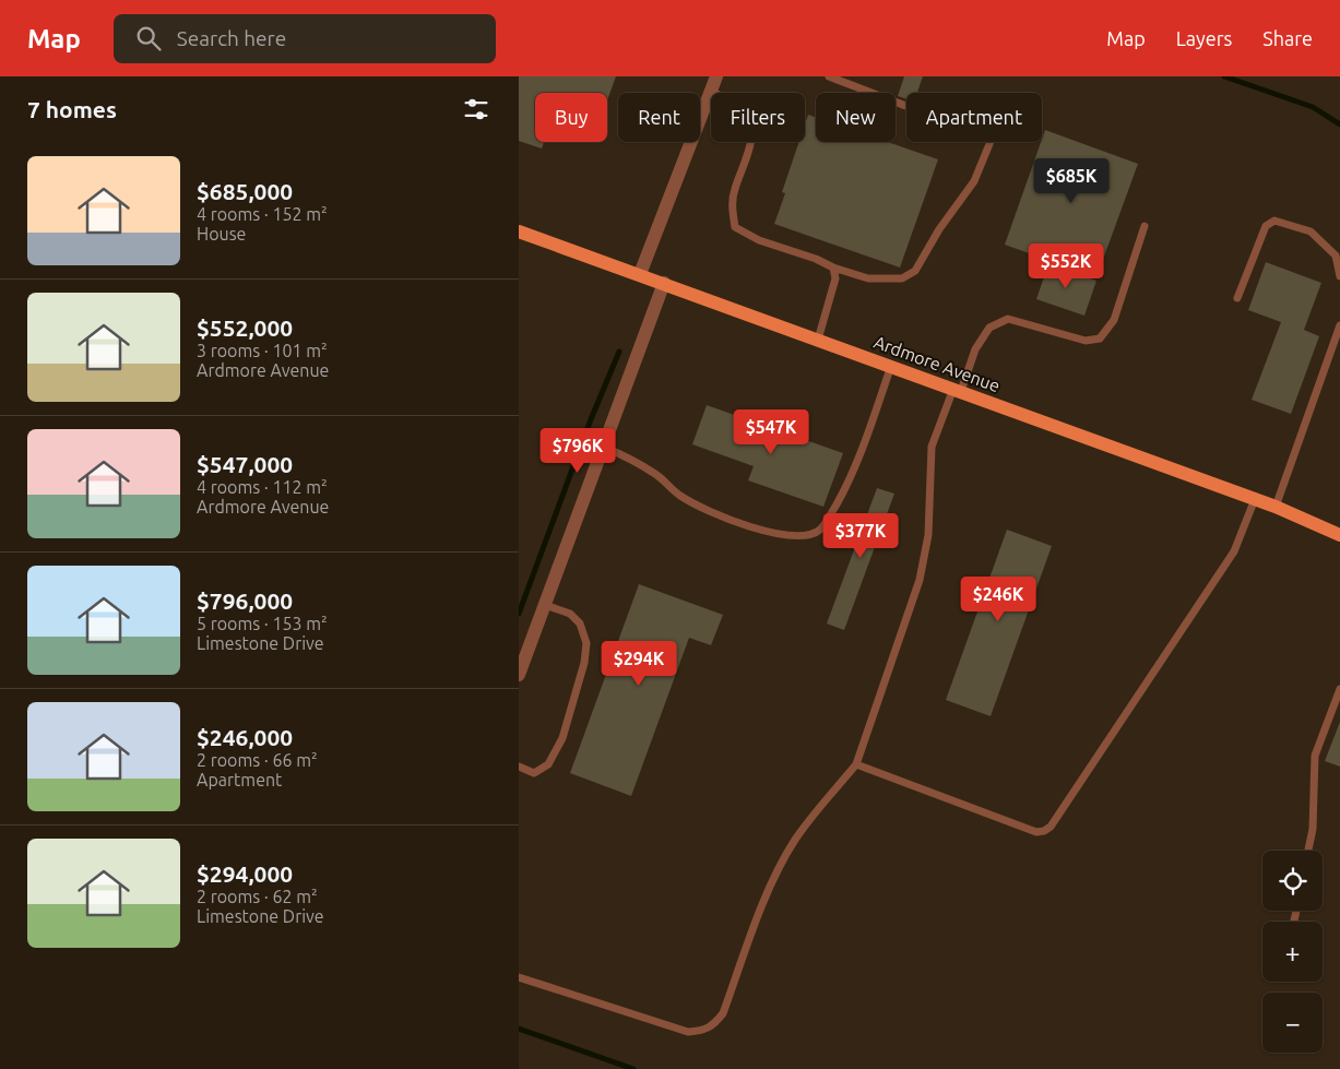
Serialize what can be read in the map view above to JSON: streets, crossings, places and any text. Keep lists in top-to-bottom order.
{
  "streets": {
    "main road": ["Ardmore Avenue"]
  },
  "page": {
    "header": "Map",
    "search": "Search here",
    "nav": ["Map", "Layers", "Share"],
    "heading": "7 homes",
    "chip": [
      "Buy",
      "Rent",
      "Filters",
      "New",
      "Apartment"
    ],
    "list": [
      {
        "name": "$685,000",
        "note": "4 rooms · 152 m² · House"
      },
      {
        "name": "$552,000",
        "note": "3 rooms · 101 m² · Ardmore Avenue"
      },
      {
        "name": "$547,000",
        "note": "4 rooms · 112 m² · Ardmore Avenue"
      },
      {
        "name": "$796,000",
        "note": "5 rooms · 153 m² · Limestone Drive"
      },
      {
        "name": "$246,000",
        "note": "2 rooms · 66 m² · Apartment"
      },
      {
        "name": "$294,000",
        "note": "2 rooms · 62 m² · Limestone Drive"
      }
    ],
    "price": [
      "$685K",
      "$552K",
      "$547K",
      "$796K",
      "$377K",
      "$246K",
      "$294K"
    ],
    "map_buttons": ["+", "−"]
  }
}
